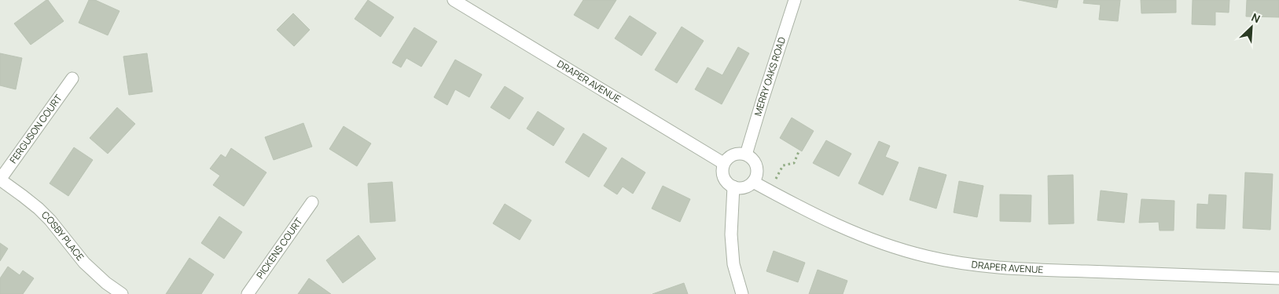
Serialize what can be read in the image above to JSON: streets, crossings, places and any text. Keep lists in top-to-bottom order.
{
  "streets": {
    "street": [
      "MERRY OAKS ROAD",
      "DRAPER AVENUE",
      "FERGUSON COURT",
      "COSBY PLACE",
      "PICKENS COURT"
    ]
  },
  "crossings": [
    ["MERRY OAKS ROAD", "DRAPER AVENUE"],
    ["FERGUSON COURT", "COSBY PLACE"]
  ],
  "north": "top right"
}
